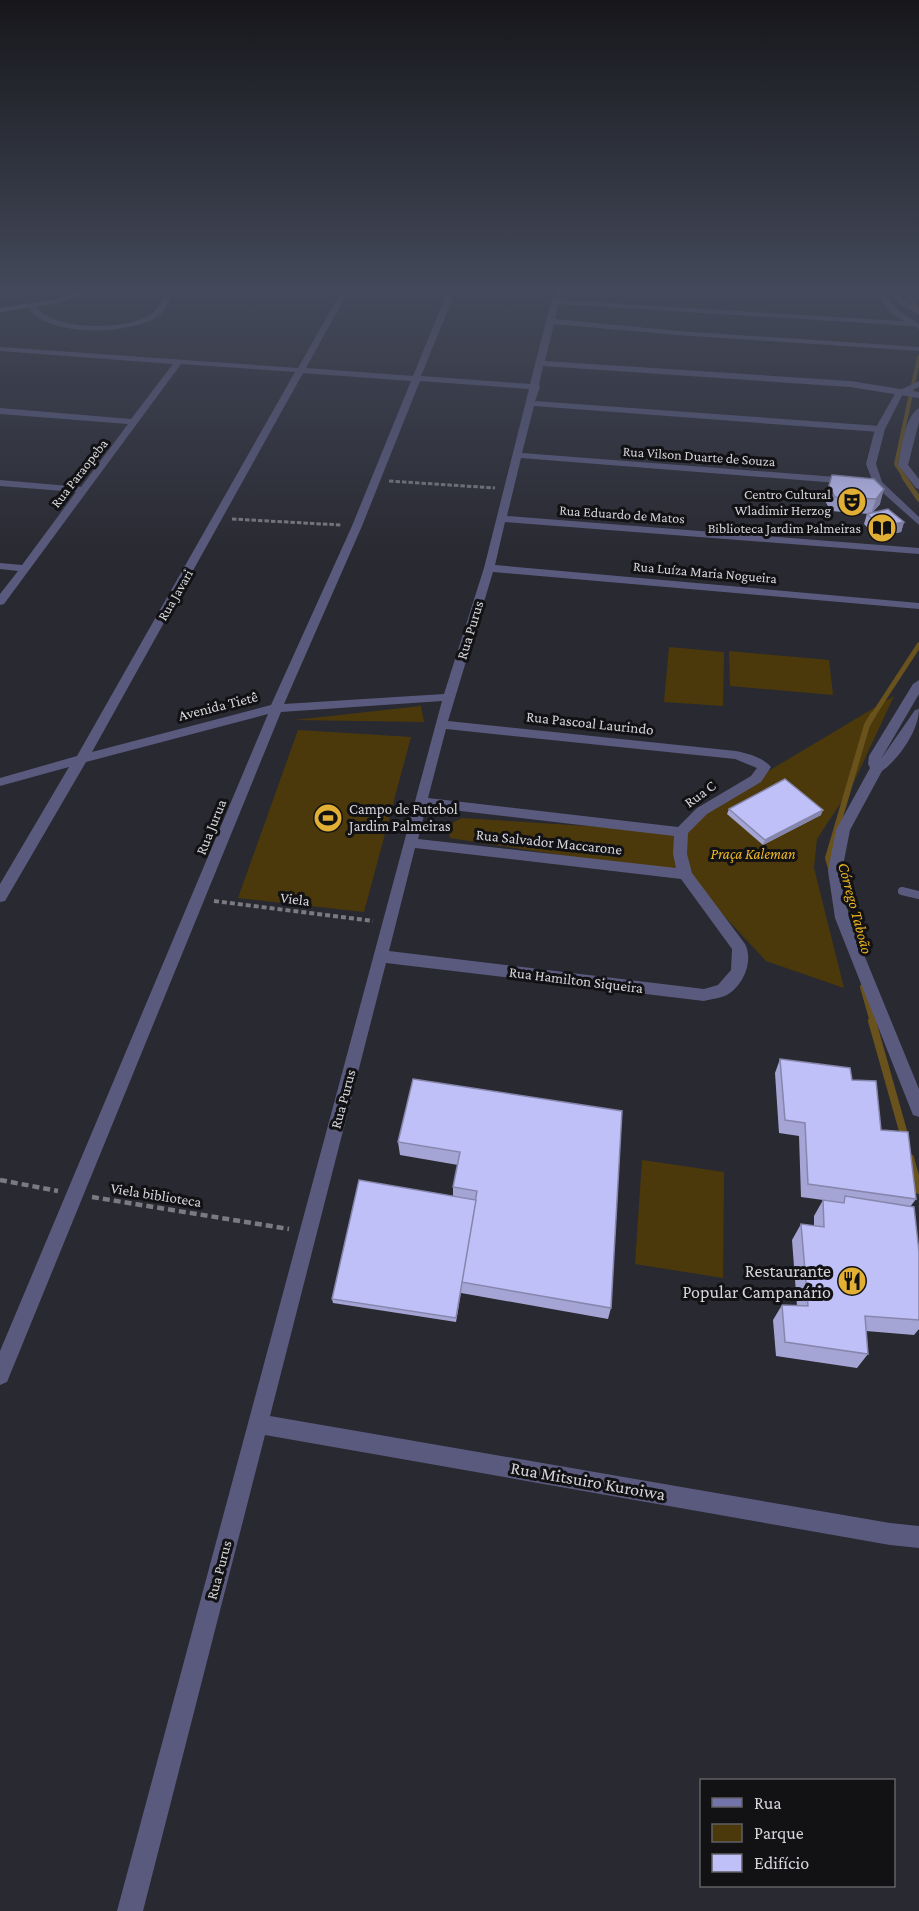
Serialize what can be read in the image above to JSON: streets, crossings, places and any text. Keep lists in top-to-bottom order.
{
  "streets": {
    "street": [
      "Rua Vilson Duarte de Souza",
      "Rua Paraopeba",
      "Rua Eduardo de Matos",
      "Rua Luíza Maria Nogueira",
      "Rua Javari",
      "Rua Purus",
      "Avenida Tietê",
      "Rua Pascoal Laurindo",
      "Rua C",
      "Rua Jurua",
      "Rua Salvador Maccarone",
      "Rua Hamilton Siqueira",
      "Rua Mitsuiro Kuroiwa"
    ],
    "path": ["Viela", "Viela biblioteca"]
  },
  "crossings": [
    ["Rua Vilson Duarte de Souza", "Rua Purus"],
    ["Rua Eduardo de Matos", "Rua Purus"],
    ["Rua Luíza Maria Nogueira", "Rua Purus"],
    ["Rua Javari", "Avenida Tietê"],
    ["Rua Purus", "Avenida Tietê"],
    ["Rua Purus", "Rua Pascoal Laurindo"],
    ["Rua Purus", "Rua Salvador Maccarone"],
    ["Rua Purus", "Viela"],
    ["Rua Purus", "Rua Hamilton Siqueira"],
    ["Rua Purus", "Viela biblioteca"],
    ["Rua Purus", "Rua Mitsuiro Kuroiwa"],
    ["Avenida Tietê", "Rua Jurua"],
    ["Rua Pascoal Laurindo", "Rua C"],
    ["Rua C", "Rua Salvador Maccarone"],
    ["Rua Jurua", "Viela"],
    ["Rua Jurua", "Viela biblioteca"],
    ["Rua Salvador Maccarone", "Rua Hamilton Siqueira"]
  ],
  "water": ["Córrego Taboão"],
  "parks": ["Praça Kaleman"],
  "places": {
    "theatre": ["Centro Cultural Wladimir Herzog"],
    "library": ["Biblioteca Jardim Palmeiras"],
    "sports": ["Campo de Futebol Jardim Palmeiras"],
    "restaurant": ["Restaurante Popular Campanário"]
  },
  "legend": ["Rua", "Parque", "Edifício"]
}
